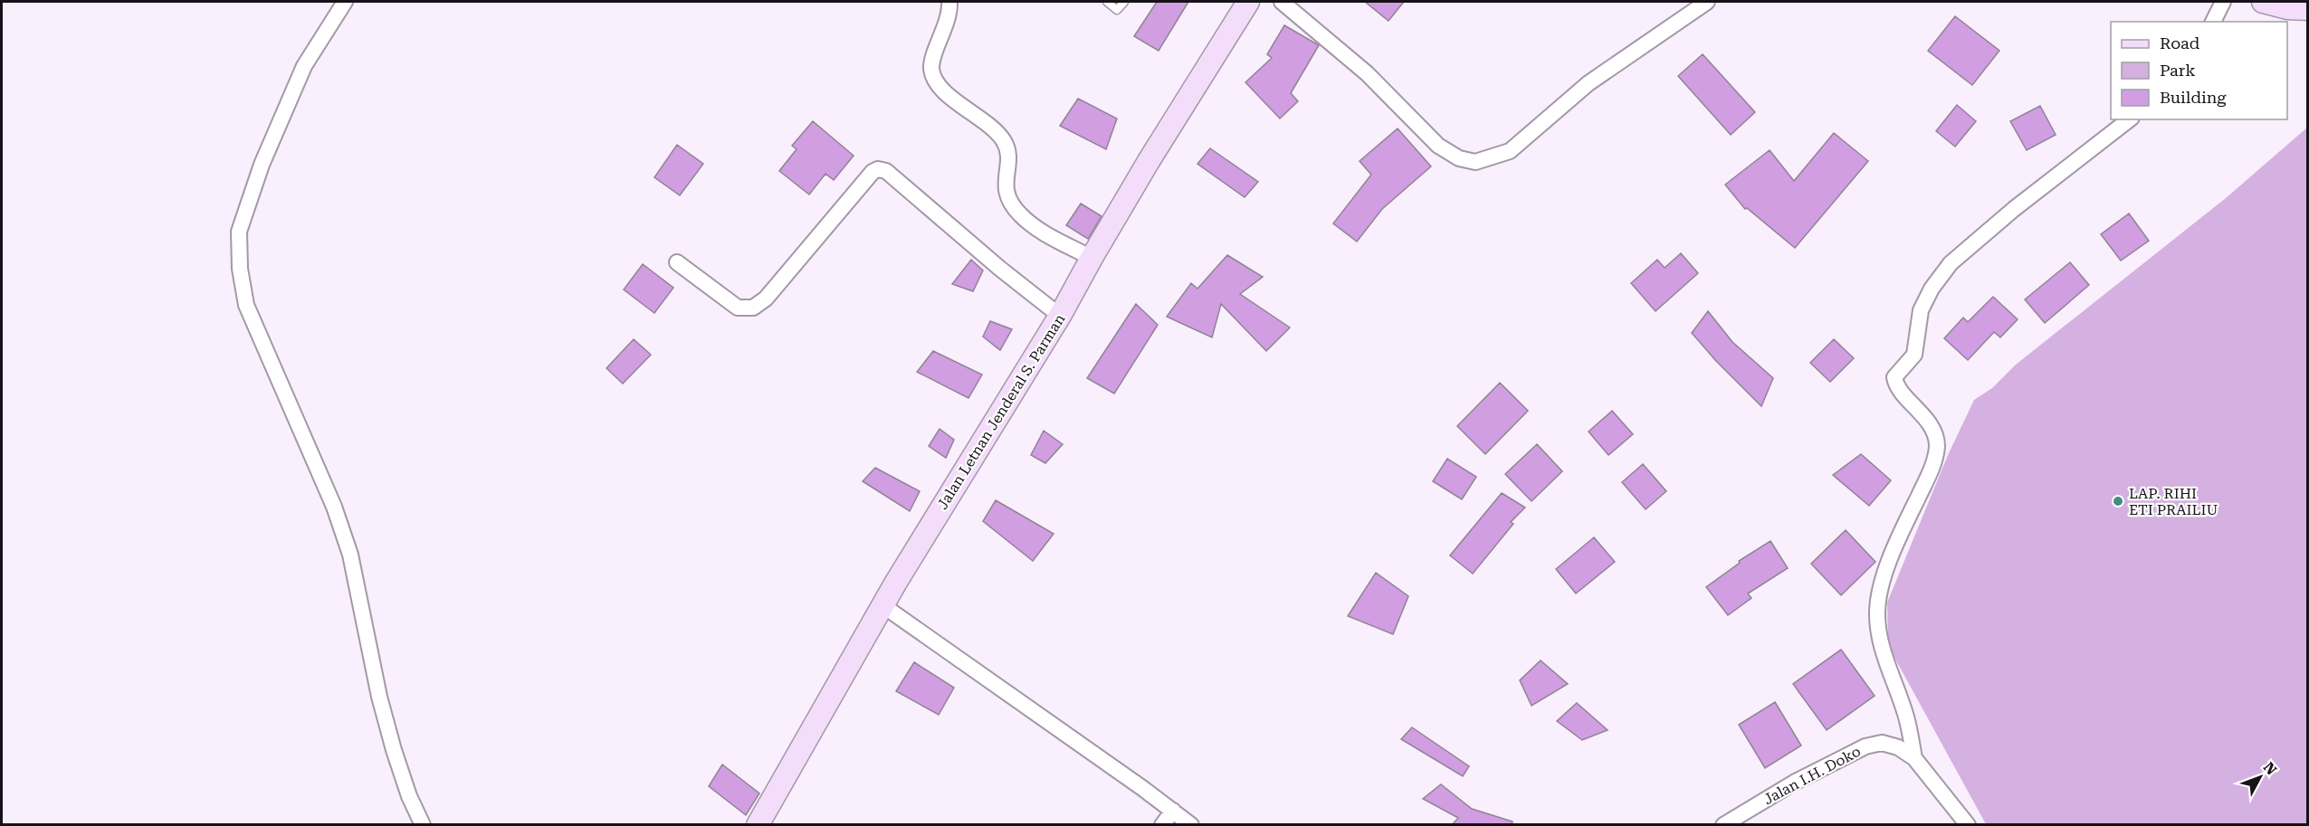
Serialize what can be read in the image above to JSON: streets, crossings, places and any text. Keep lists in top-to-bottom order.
{
  "streets": {
    "street": ["Jalan Letnan Jenderal S. Parman", "Jalan I.H. Doko"]
  },
  "places": ["LAP. RIHI ETI PRAILIU"],
  "legend": ["Road", "Park", "Building"],
  "north": "top right"
}
